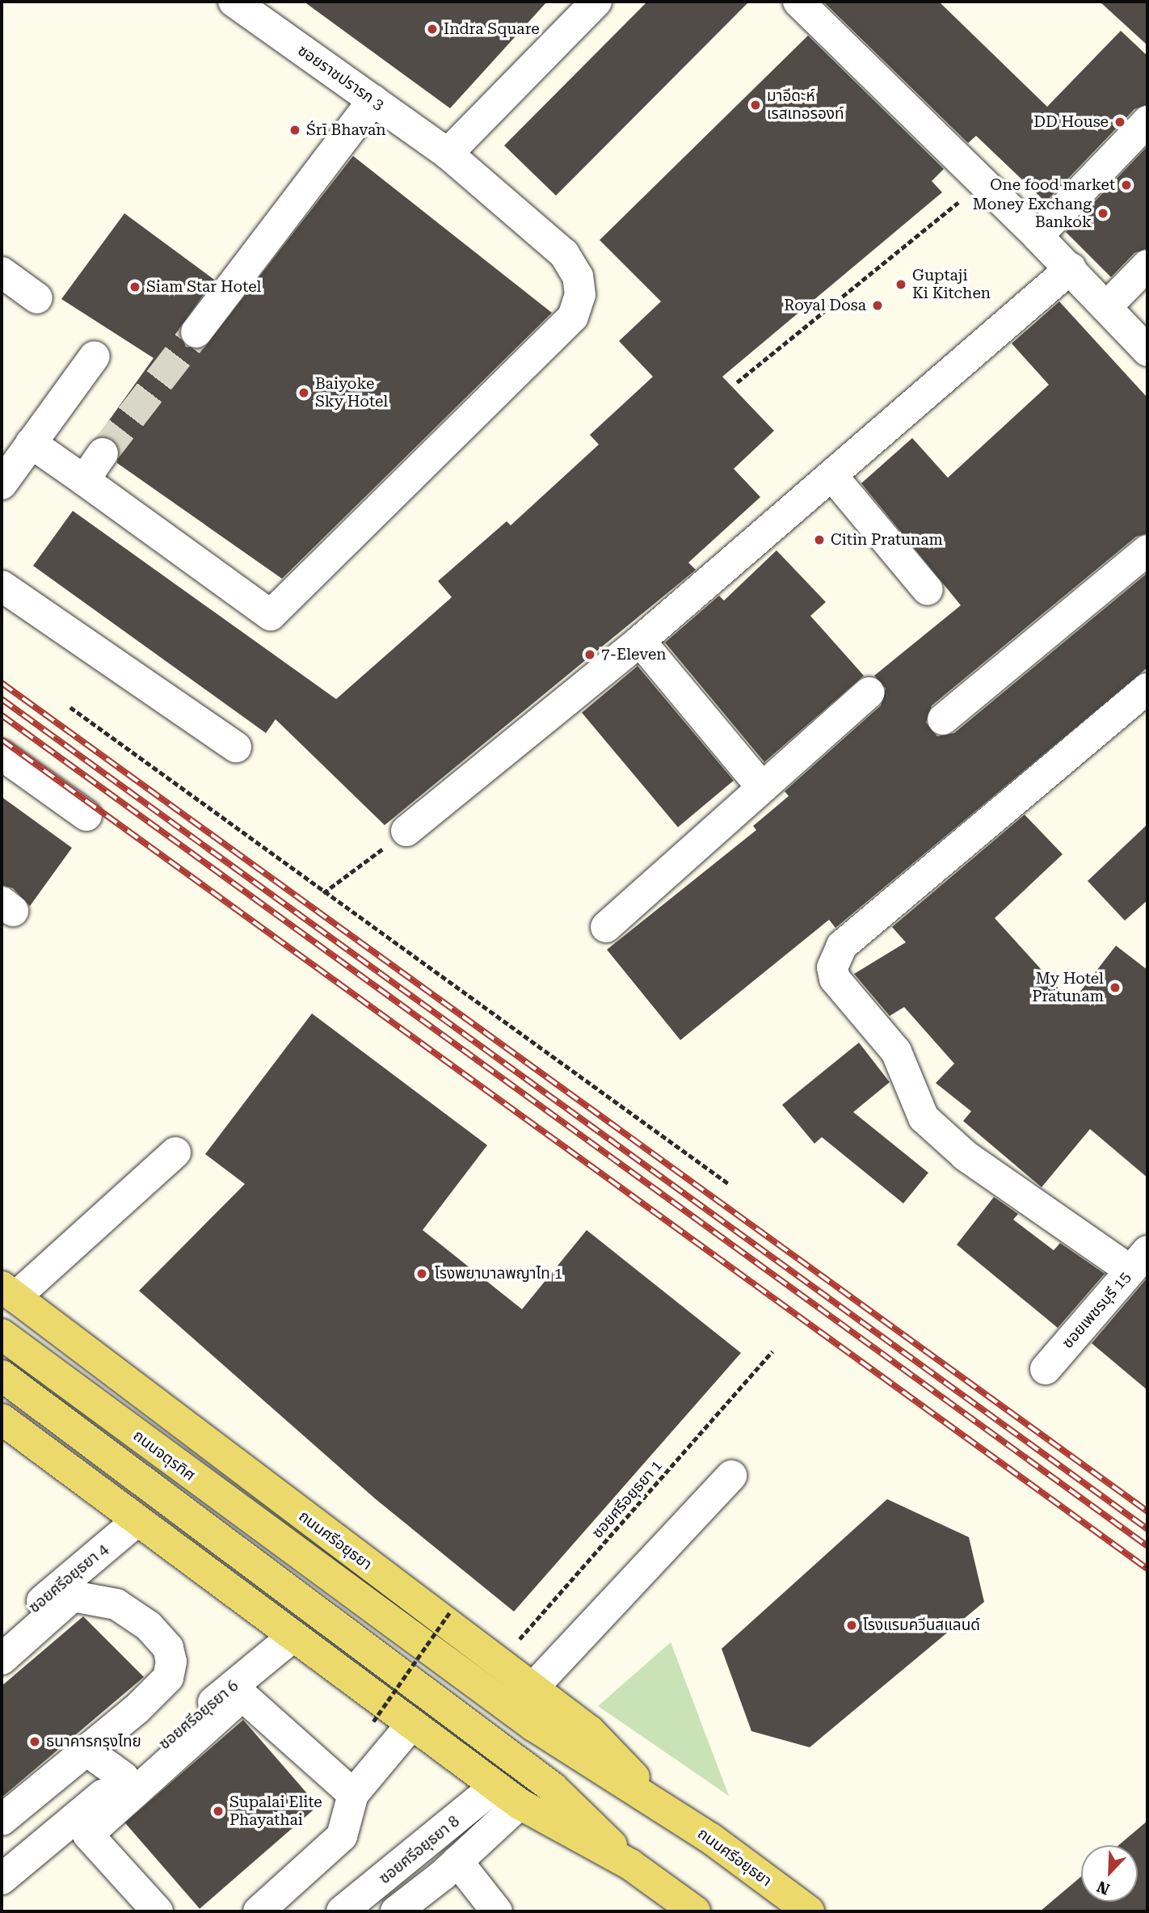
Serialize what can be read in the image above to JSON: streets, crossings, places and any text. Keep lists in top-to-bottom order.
{
  "streets": {
    "main road": ["ถนนจตุรทิศ", "ถนนศรีอยุธยา"],
    "street": [
      "ซอยราชปรารภ 3",
      "ซอยเพชรบุรี 15",
      "ซอยศรีอยุธยา 4",
      "ซอยศรีอยุธยา 6",
      "ซอยศรีอยุธยา 8"
    ],
    "path": ["ซอยศรีอยุธยา 1"]
  },
  "crossings": [
    ["ถนนจตุรทิศ", "ถนนศรีอยุธยา"],
    ["ซอยศรีอยุธยา 1", "ถนนศรีอยุธยา"]
  ],
  "places": [
    "Indra Square",
    "มาอีดะห์ เรสเทอรองท์",
    "DD House",
    "Śrī Bhavan",
    "One food market",
    "Money Exchang Bankok",
    "Guptaji Ki Kitchen",
    "Siam Star Hotel",
    "Royal Dosa",
    "Baiyoke Sky Hotel",
    "Citin Pratunam",
    "7-Eleven",
    "My Hotel Pratunam",
    "โรงพยาบาลพญาไท 1",
    "โรงแรมควีนสแลนด์",
    "ธนาคารกรุงไทย",
    "Supalai Elite Phayathai"
  ],
  "north": "bottom left"
}
